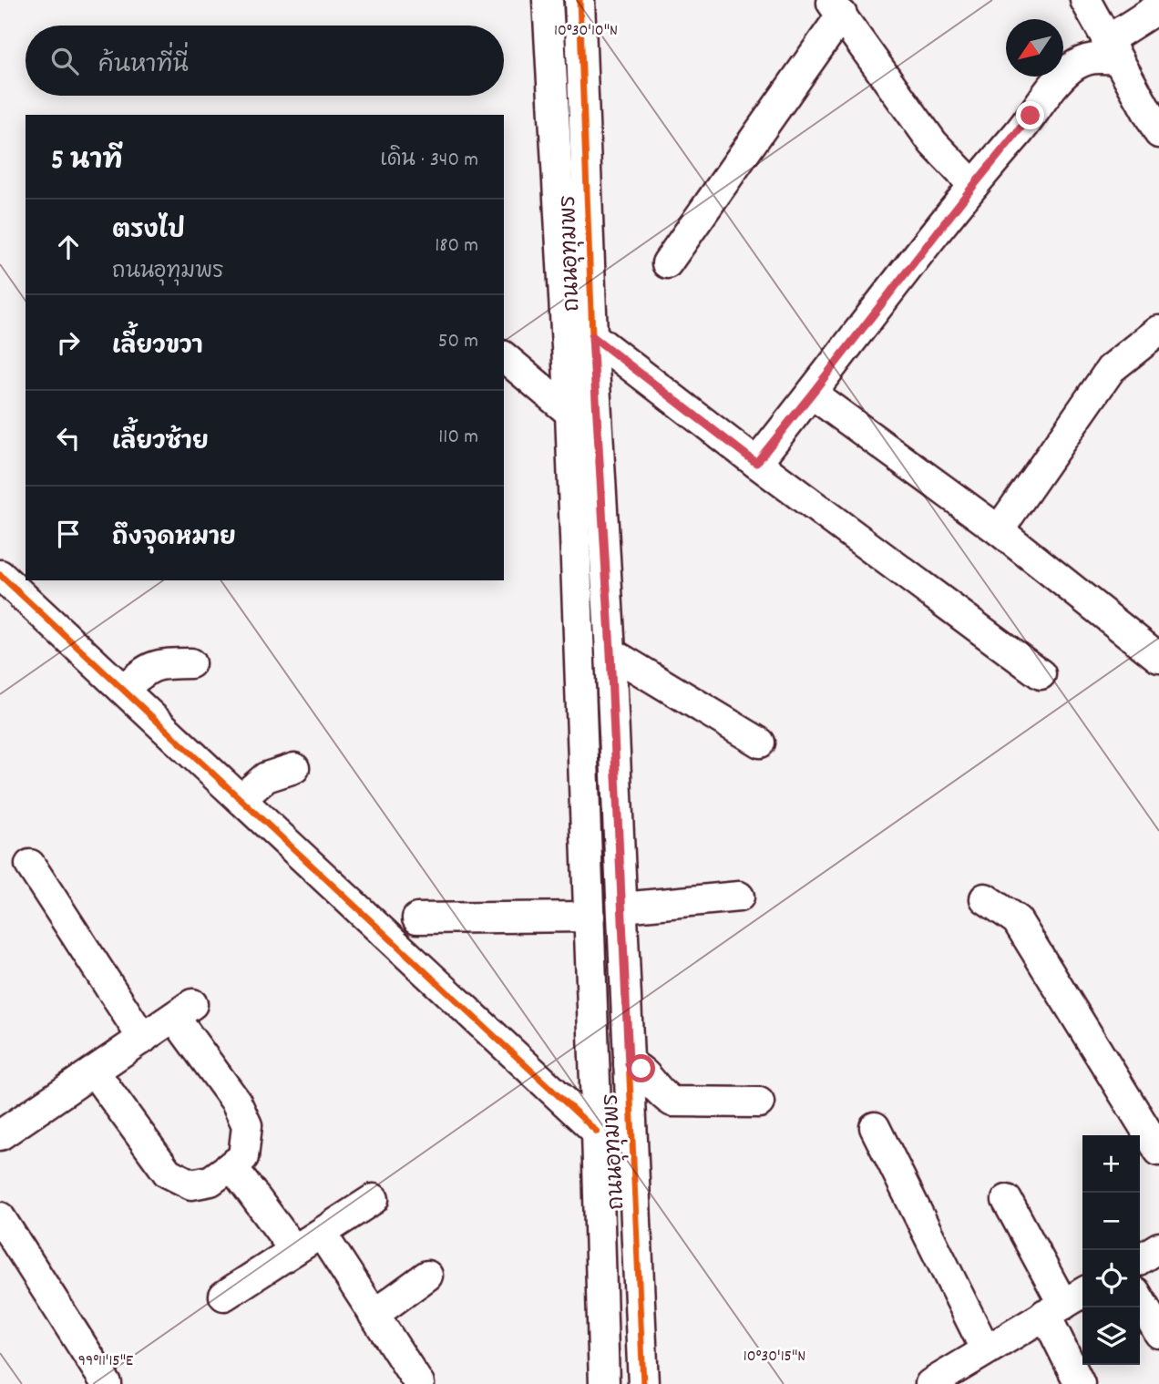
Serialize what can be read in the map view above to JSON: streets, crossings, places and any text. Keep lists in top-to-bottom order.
{
  "streets": {
    "street": ["ถนนอุทุมพร"]
  },
  "north": "bottom left",
  "page": {
    "search": "ค้นหาที่นี่",
    "heading": ["5 นาที", "เดิน · 340 m"],
    "list": [
      ["ตรงไป", "ถนนอุทุมพร", "180 m"],
      ["เลี้ยวขวา", "50 m"],
      ["เลี้ยวซ้าย", "110 m"],
      "ถึงจุดหมาย"
    ],
    "map_buttons": ["+", "−"]
  },
  "coordinates": ["10°30'10\"N", "10°30'15\"N", "99°11'15\"E"]
}
